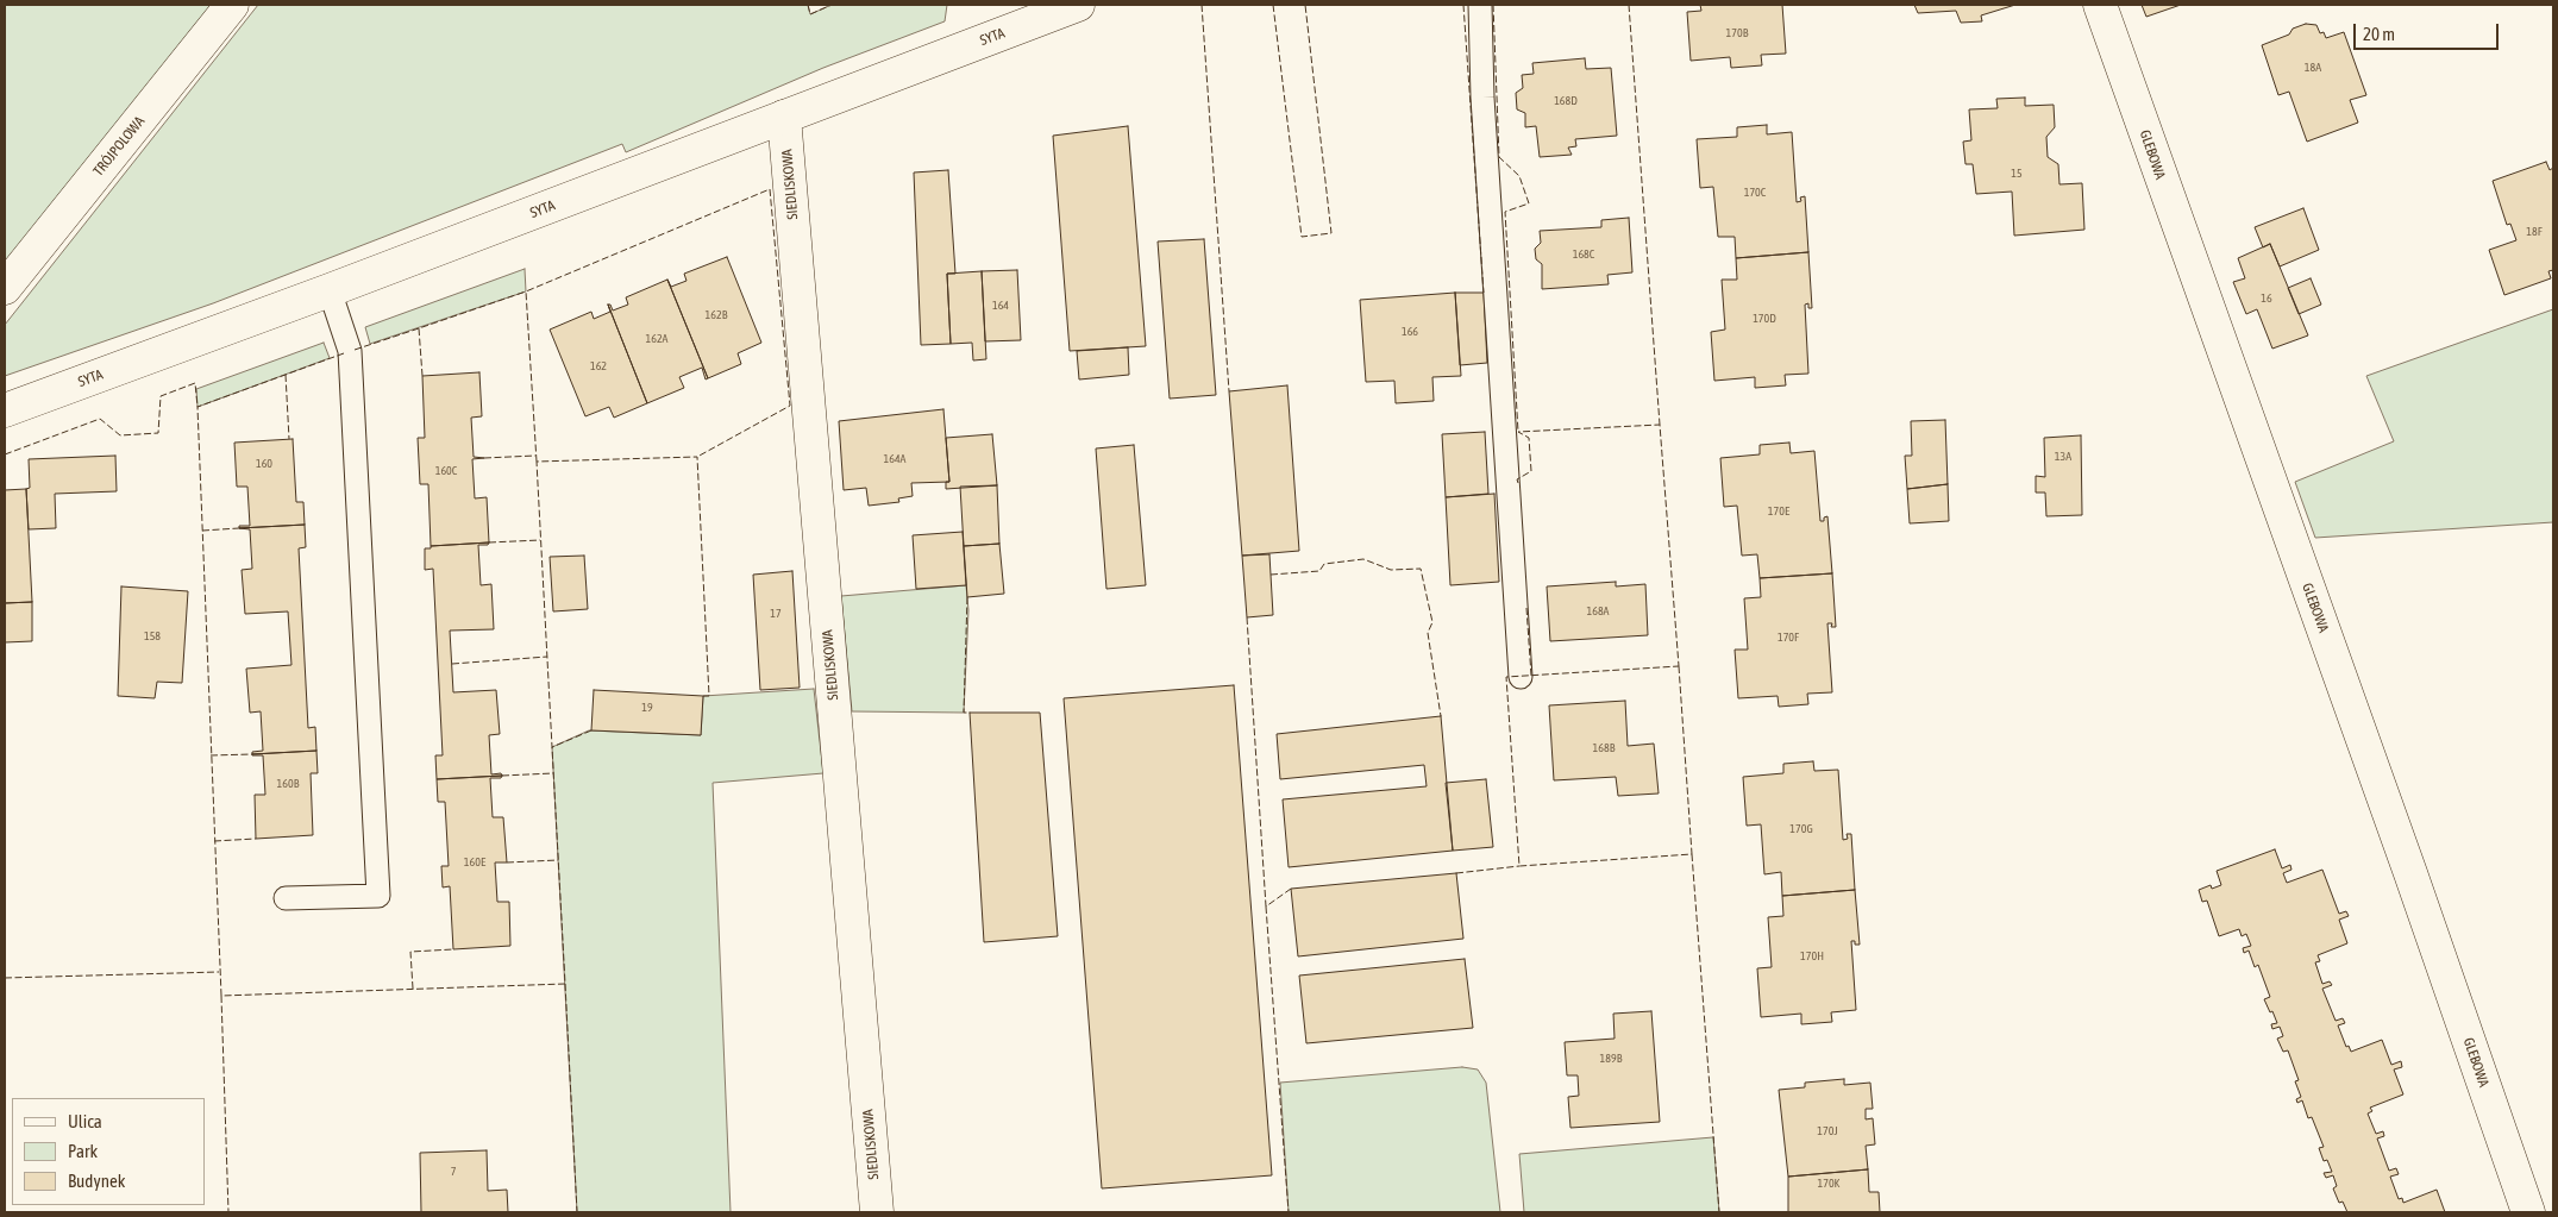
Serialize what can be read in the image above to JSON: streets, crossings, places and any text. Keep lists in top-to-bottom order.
{
  "streets": {
    "street": [
      "SYTA",
      "TRÓJPOLOWA",
      "GLEBOWA",
      "SIEDLISKOWA"
    ]
  },
  "crossings": [
    ["SYTA", "SIEDLISKOWA"]
  ],
  "house_numbers": [
    "170B",
    "18A",
    "168D",
    "15",
    "170C",
    "18F",
    "168C",
    "16",
    "164",
    "162B",
    "170D",
    "166",
    "162A",
    "162",
    "13A",
    "164A",
    "160",
    "160C",
    "170E",
    "168A",
    "17",
    "158",
    "170F",
    "19",
    "168B",
    "160B",
    "170G",
    "160E",
    "170H",
    "189B",
    "170J",
    "7",
    "170K"
  ],
  "legend": ["Ulica", "Park", "Budynek"],
  "scale_bar": "20 m"
}
